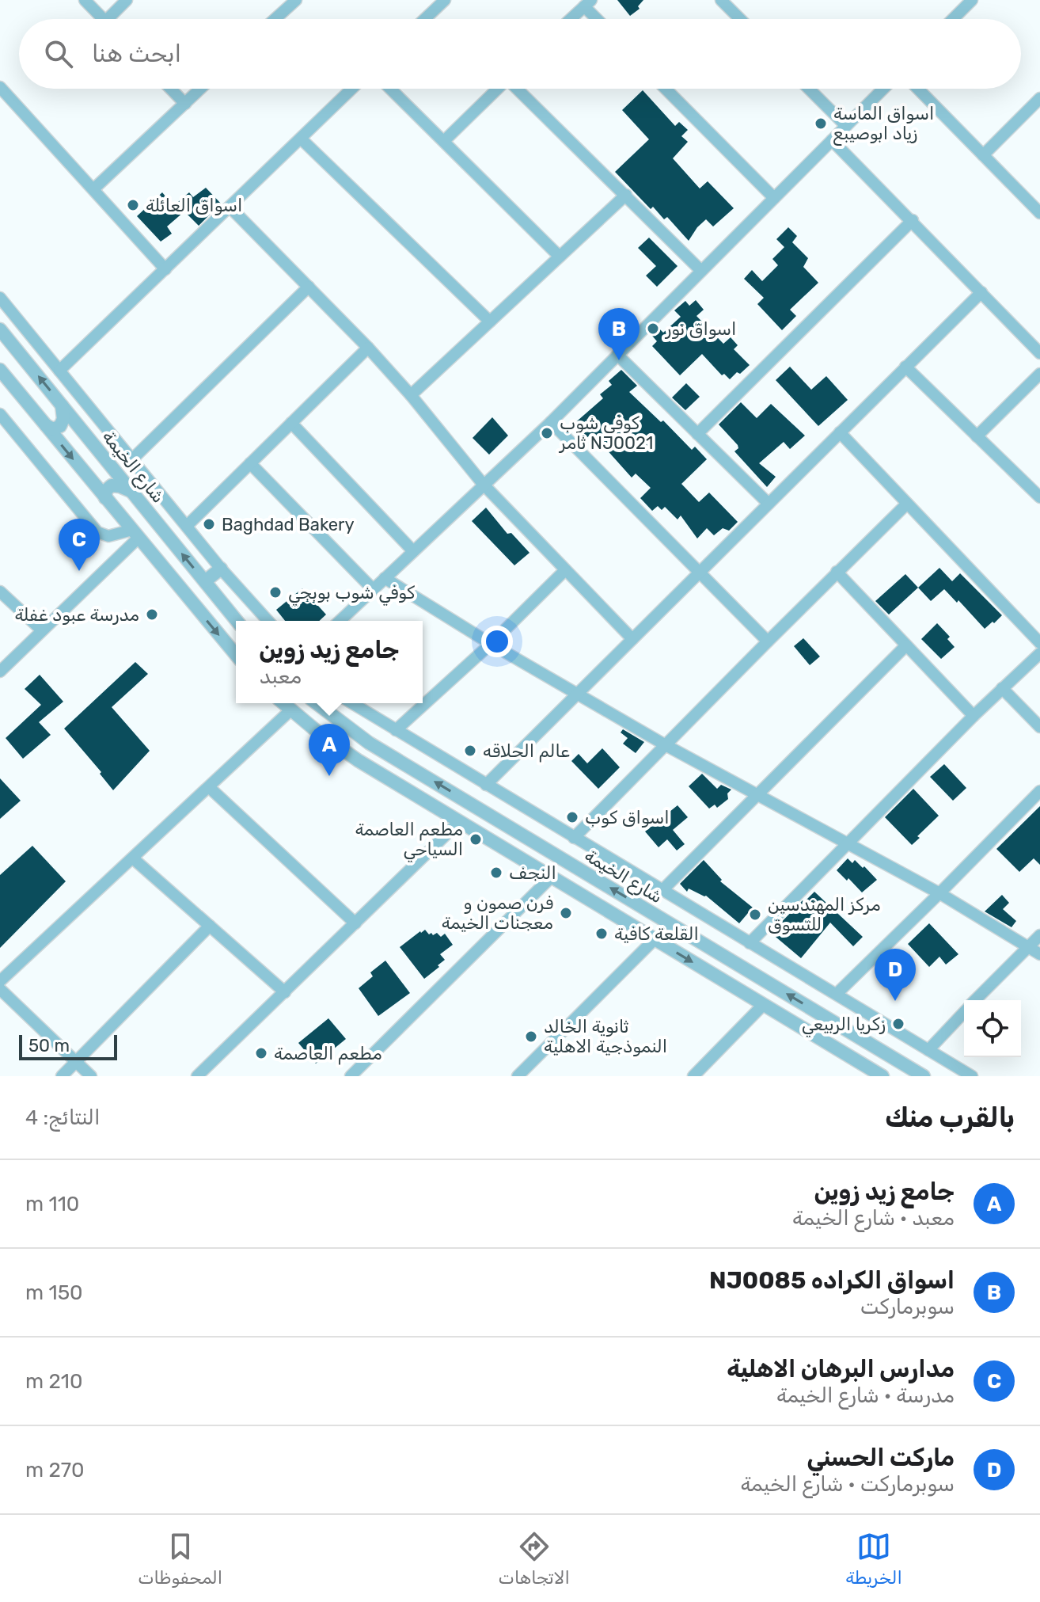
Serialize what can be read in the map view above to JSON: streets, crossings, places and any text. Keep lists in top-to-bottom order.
{
  "streets": {
    "street": ["شارع الخيمة"]
  },
  "places": [
    "اسواق الماسة زياد ابوصيبع",
    "اسواق العائلة",
    "اسواق نور",
    "كوفي شوب ثامر NJ0021",
    "Baghdad Bakery",
    "كوفي شوب بوبجي",
    "مدرسة عبود غفلة",
    "عالم الحلاقه",
    "اسواق كوب",
    "مطعم العاصمة السياحي",
    "النجف",
    "فرن صمون و معجنات الخيمة",
    "مركز المهندسين للتسوق",
    "القلعة كافية",
    "زكريا الربيعي",
    "ثانوية الخالد النموذجية الاهلية",
    "مطعم العاصمة"
  ],
  "scale_bar": "50 m",
  "page": {
    "search": "ابحث هنا",
    "pins": [
      "B",
      "C",
      "A",
      "D"
    ],
    "popup": ["جامع زيد زوين", "معبد"],
    "scale": "50 m",
    "heading": ["بالقرب منك", "النتائج: 4"],
    "list": [
      {
        "mark": "A",
        "name": "جامع زيد زوين",
        "note": "معبد · شارع الخيمة",
        "value": "110 m"
      },
      {
        "mark": "B",
        "name": "اسواق الكراده NJ0085",
        "note": "سوبرماركت",
        "value": "150 m"
      },
      {
        "mark": "C",
        "name": "مدارس البرهان الاهلية",
        "note": "مدرسة · شارع الخيمة",
        "value": "210 m"
      },
      {
        "mark": "D",
        "name": "ماركت الحسني",
        "note": "سوبرماركت · شارع الخيمة",
        "value": "270 m"
      }
    ],
    "nav": ["الخريطة", "الاتجاهات", "المحفوظات"]
  }
}
